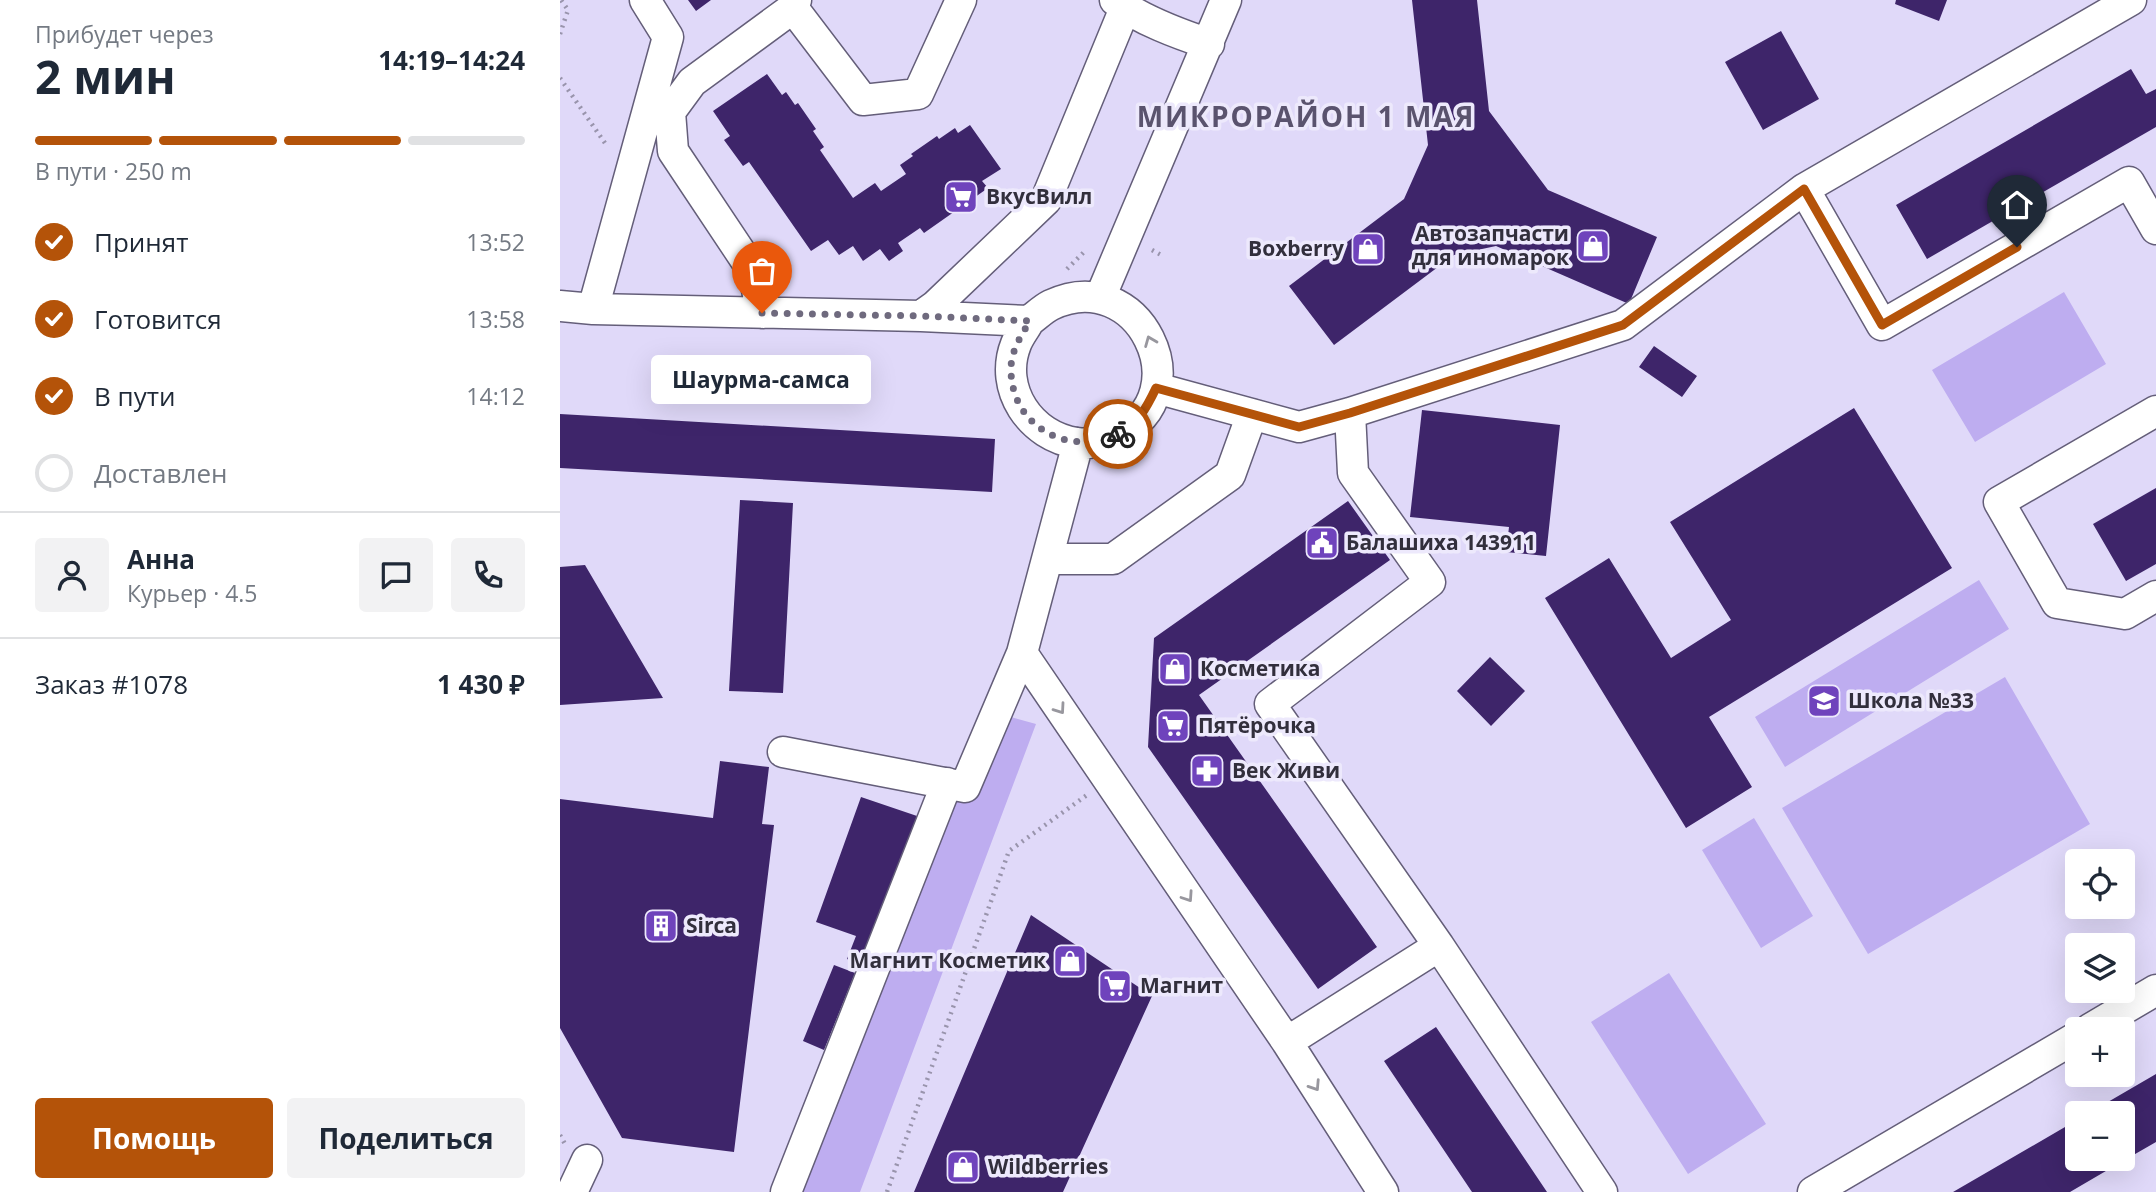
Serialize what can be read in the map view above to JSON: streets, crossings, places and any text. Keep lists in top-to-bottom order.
{
  "districts": ["МИКРОРАЙОН 1 МАЯ"],
  "places": {
    "supermarket": ["ВкусВилл", "Пятёрочка", "Магнит"],
    "shop": [
      "Автозапчасти для иномарок",
      "Boxberry",
      "Косметика",
      "Магнит Косметик",
      "Wildberries"
    ],
    "other": ["Шаурма-самса"],
    "public building": ["Балашиха 143911"],
    "school or university": ["Школа №33"],
    "pharmacy": ["Век Живи"],
    "building": ["Sirca"]
  },
  "page": {
    "heading": ["2 мин", "Прибудет через", "14:19–14:24"],
    "panel": [
      "Анна",
      "Курьер · 4.5",
      "Заказ #1078",
      "1 430 ₽"
    ],
    "bar": "В пути · 250 m",
    "list": [
      ["Принят", "13:52"],
      ["Готовится", "13:58"],
      ["В пути", "14:12"],
      "Доставлен"
    ],
    "bubble": "Шаурма-самса",
    "map_buttons": ["+", "−"],
    "buttons": ["Помощь", "Поделиться"]
  }
}
